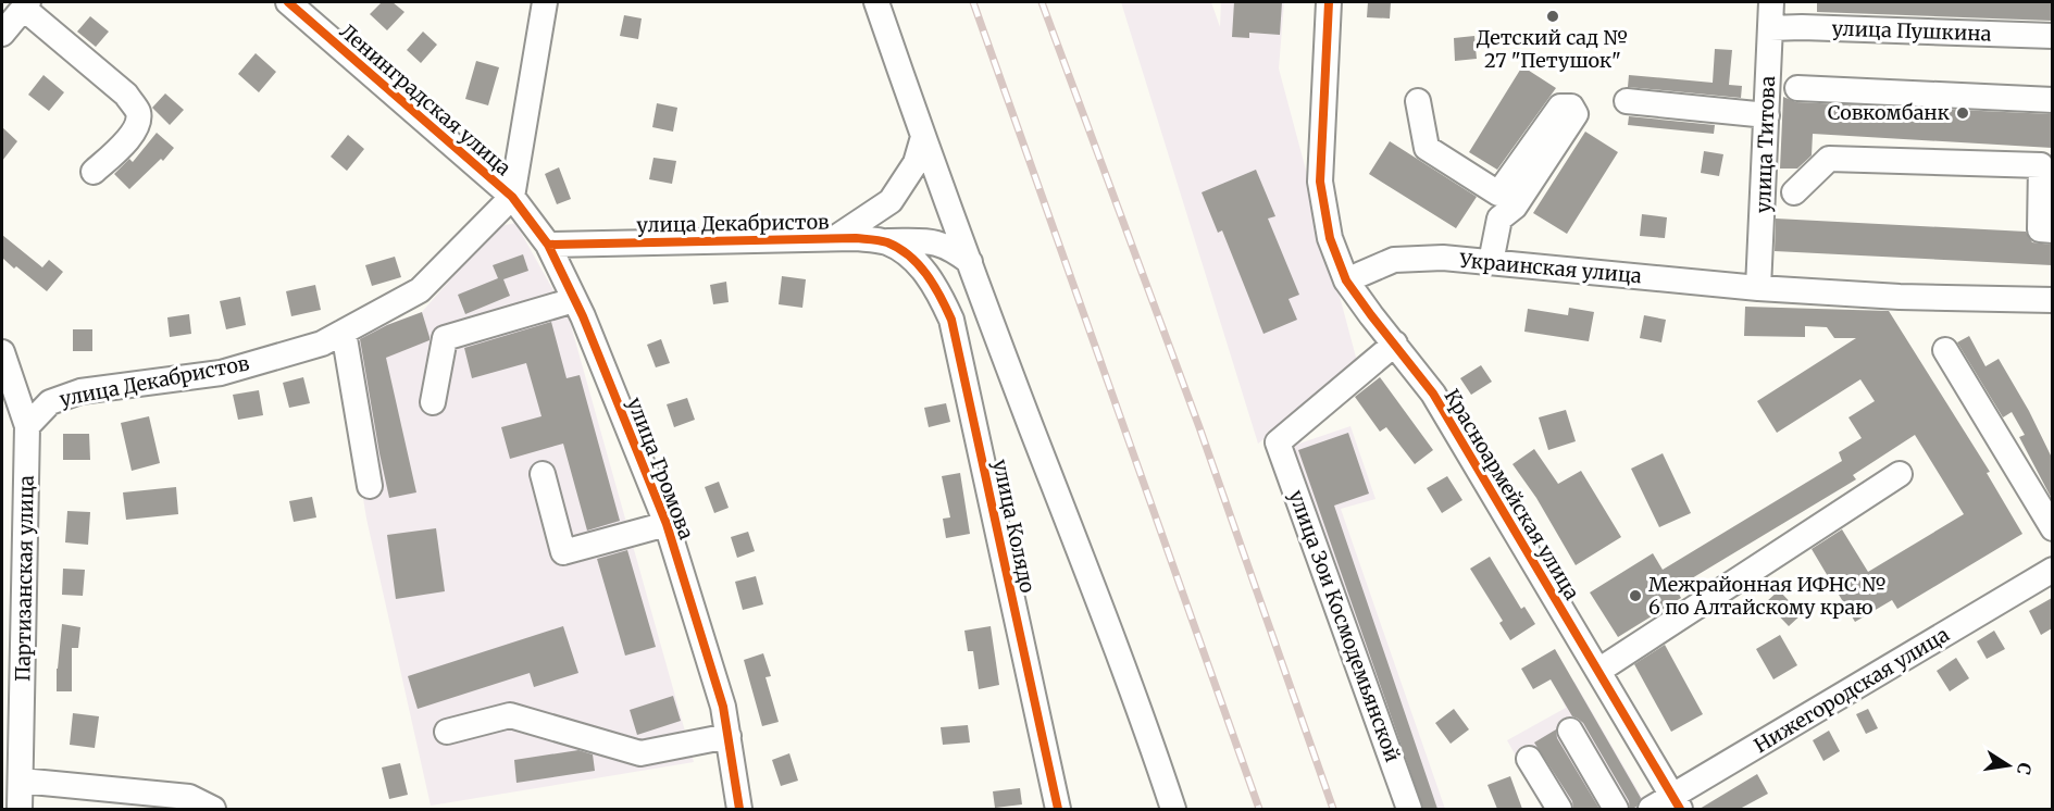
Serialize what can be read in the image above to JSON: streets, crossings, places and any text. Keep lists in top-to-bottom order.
{
  "streets": {
    "street": [
      "улица Пушкина",
      "Ленинградская улица",
      "улица Титова",
      "улица Декабристов",
      "Украинская улица",
      "улица Громова",
      "Красноармейская улица",
      "улица Колядо",
      "Партизанская улица",
      "улица Зои Космодемьянской",
      "Нижегородская улица"
    ]
  },
  "crossings": [
    ["улица Пушкина", "улица Титова"],
    ["Ленинградская улица", "улица Декабристов"],
    ["Ленинградская улица", "улица Громова"],
    ["улица Титова", "Украинская улица"],
    ["улица Декабристов", "улица Громова"],
    ["улица Декабристов", "улица Колядо"],
    ["улица Декабристов", "Партизанская улица"],
    ["Украинская улица", "Красноармейская улица"],
    ["Красноармейская улица", "улица Зои Космодемьянской"],
    ["Красноармейская улица", "Нижегородская улица"]
  ],
  "places": ["Детский сад № 27 \"Петушок\"", "Совкомбанк", "Межрайонная ИФНС № 6 по Алтайскому краю"],
  "north": "right"
}
